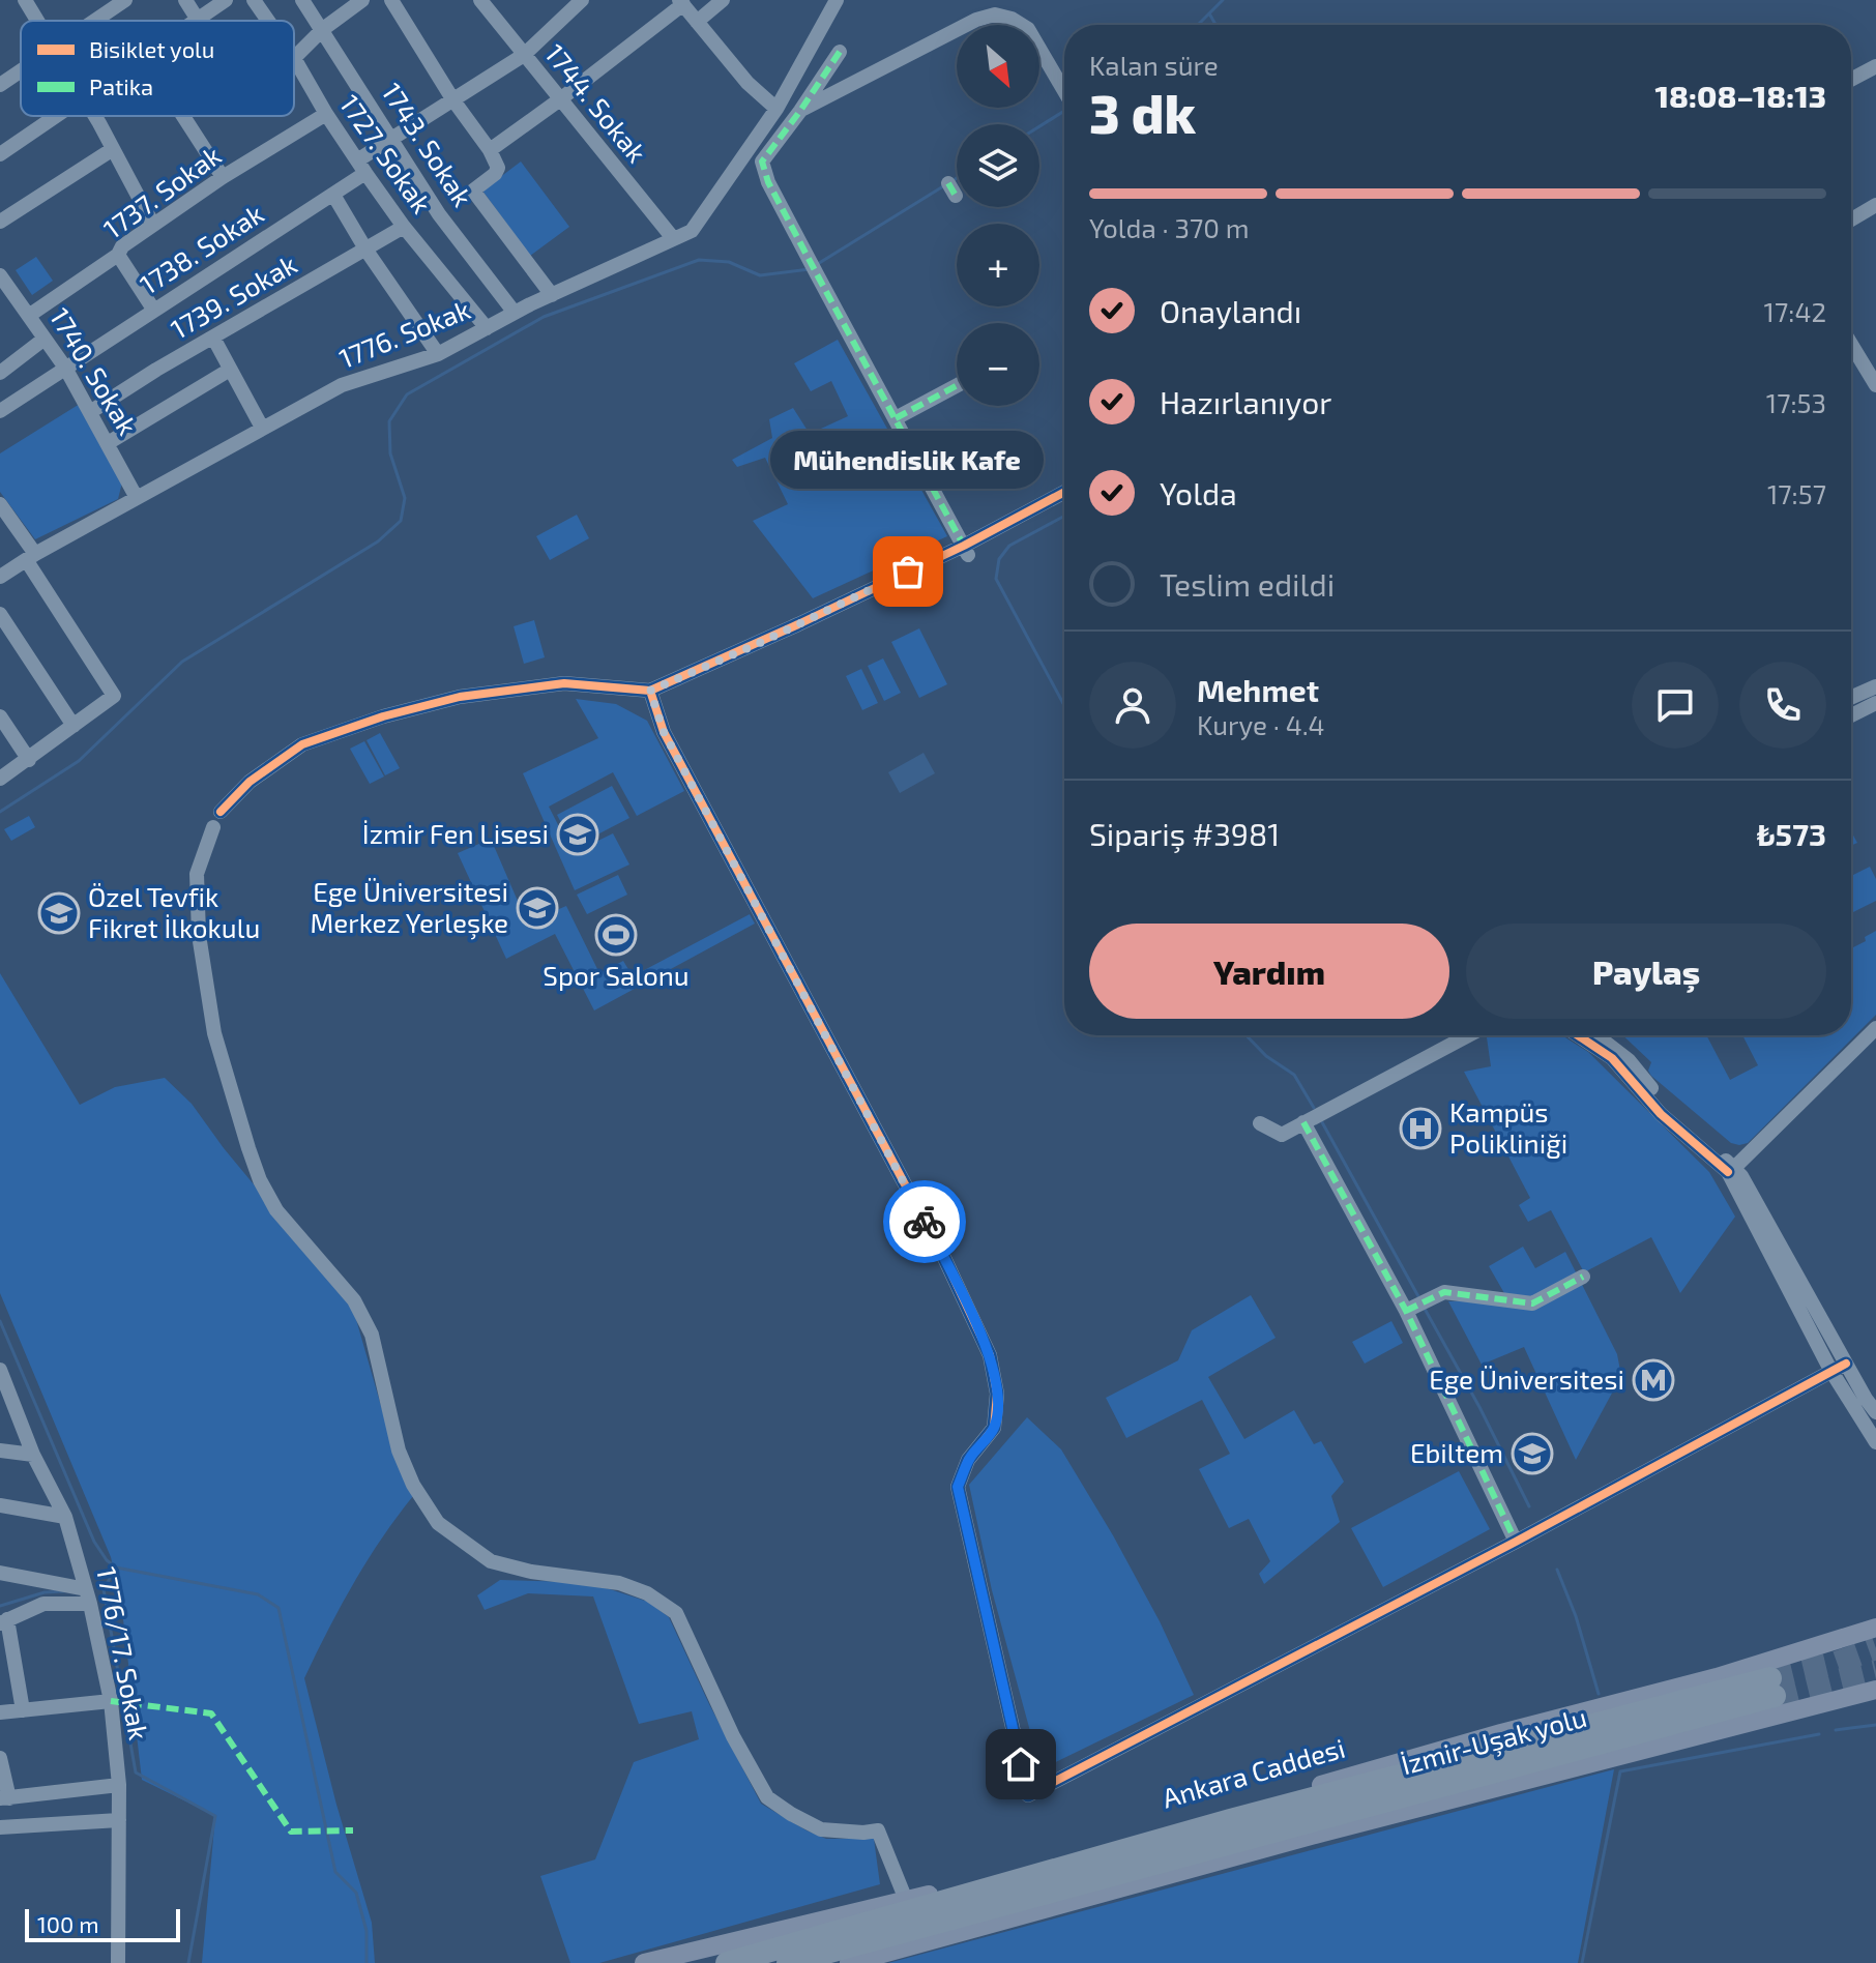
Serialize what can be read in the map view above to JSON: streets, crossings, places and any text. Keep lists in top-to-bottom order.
{
  "streets": {
    "highway": ["İzmir-Uşak yolu", "Ankara Caddesi"],
    "street": [
      "1744. Sokak",
      "1743. Sokak",
      "1727. Sokak",
      "1737. Sokak",
      "1738. Sokak",
      "1739. Sokak",
      "1776. Sokak",
      "1740. Sokak",
      "1776/17. Sokak"
    ]
  },
  "crossings": [
    ["1744. Sokak", "1738. Sokak"],
    ["1744. Sokak", "1776. Sokak"],
    ["1743. Sokak", "1738. Sokak"],
    ["1743. Sokak", "1776. Sokak"],
    ["1727. Sokak", "1737. Sokak"],
    ["1727. Sokak", "1738. Sokak"],
    ["1727. Sokak", "1739. Sokak"],
    ["1727. Sokak", "1776. Sokak"],
    ["1737. Sokak", "1740. Sokak"],
    ["1738. Sokak", "1740. Sokak"],
    ["1739. Sokak", "1740. Sokak"],
    ["1776. Sokak", "1740. Sokak"],
    ["İzmir-Uşak yolu", "Ankara Caddesi"]
  ],
  "places": {
    "other": ["Mühendislik Kafe"],
    "school or university": [
      "İzmir Fen Lisesi",
      "Ege Üniversitesi Merkez Yerleşke",
      "Özel Tevfik Fikret İlkokulu",
      "Ebiltem"
    ],
    "sports": ["Spor Salonu"],
    "hospital": ["Kampüs Polikliniği"],
    "metro station": ["Ege Üniversitesi"]
  },
  "legend": ["Bisiklet yolu", "Patika"],
  "scale_bar": "100 m",
  "north": "bottom right",
  "page": {
    "map_buttons": ["+", "−"],
    "heading": ["3 dk", "Kalan süre", "18:08–18:13"],
    "panel": [
      "Mehmet",
      "Kurye · 4.4",
      "Sipariş #3981",
      "₺573"
    ],
    "bar": "Yolda · 370 m",
    "list": [
      ["Onaylandı", "17:42"],
      ["Hazırlanıyor", "17:53"],
      ["Yolda", "17:57"],
      "Teslim edildi"
    ],
    "bubble": "Mühendislik Kafe",
    "buttons": ["Yardım", "Paylaş"],
    "scale": "100 m"
  }
}
